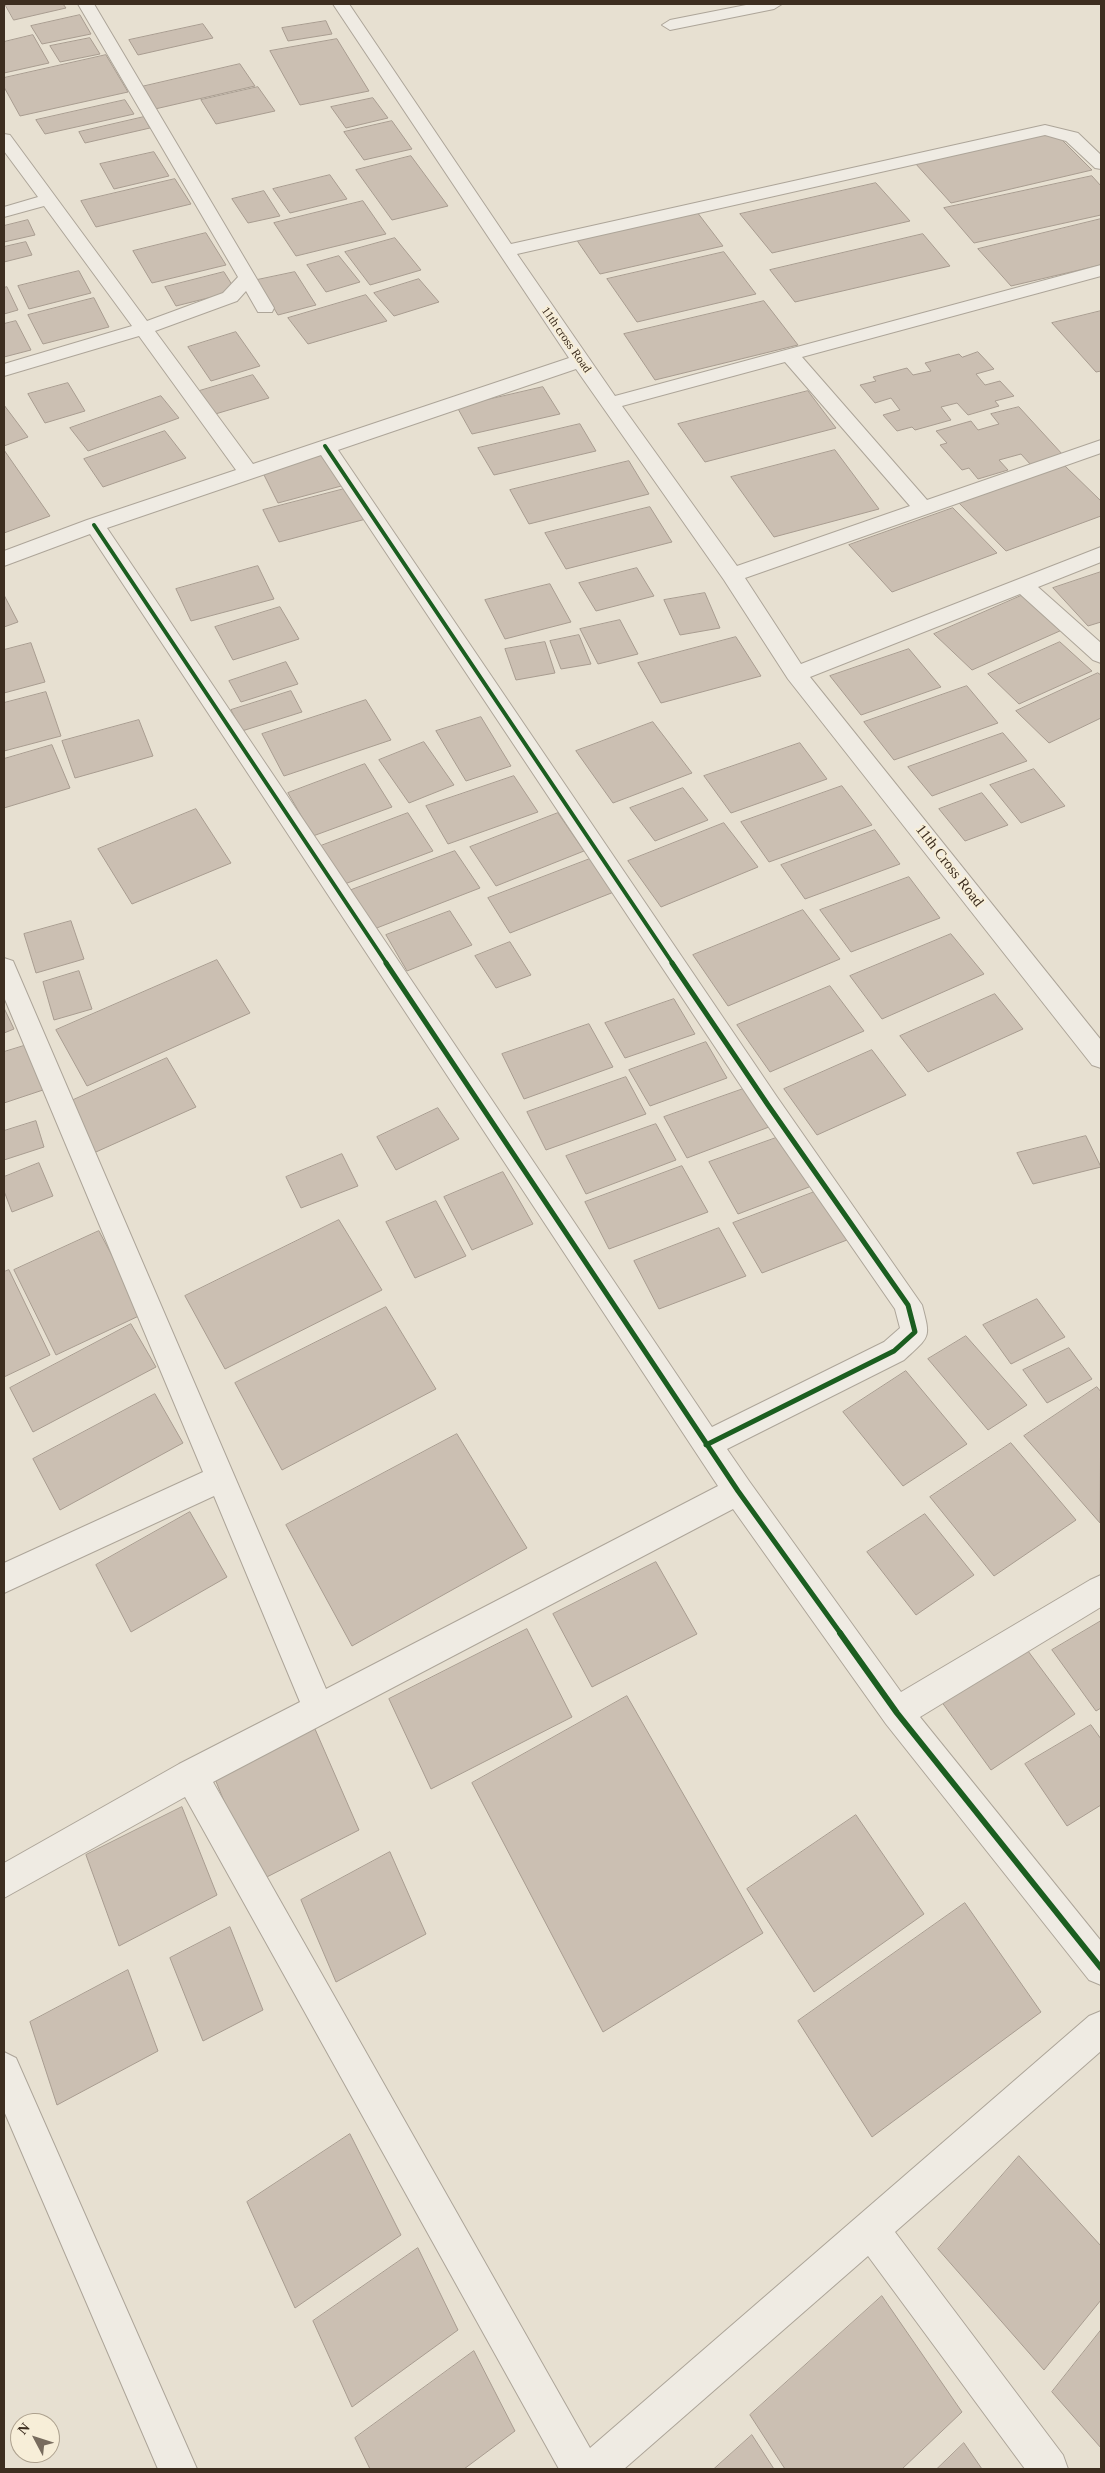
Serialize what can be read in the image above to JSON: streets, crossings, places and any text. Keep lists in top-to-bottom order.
{
  "streets": {
    "street": ["11th cross Road", "11th Cross Road"]
  },
  "crossings": [
    ["11th cross Road", "11th Cross Road"]
  ],
  "north": "top left"
}
